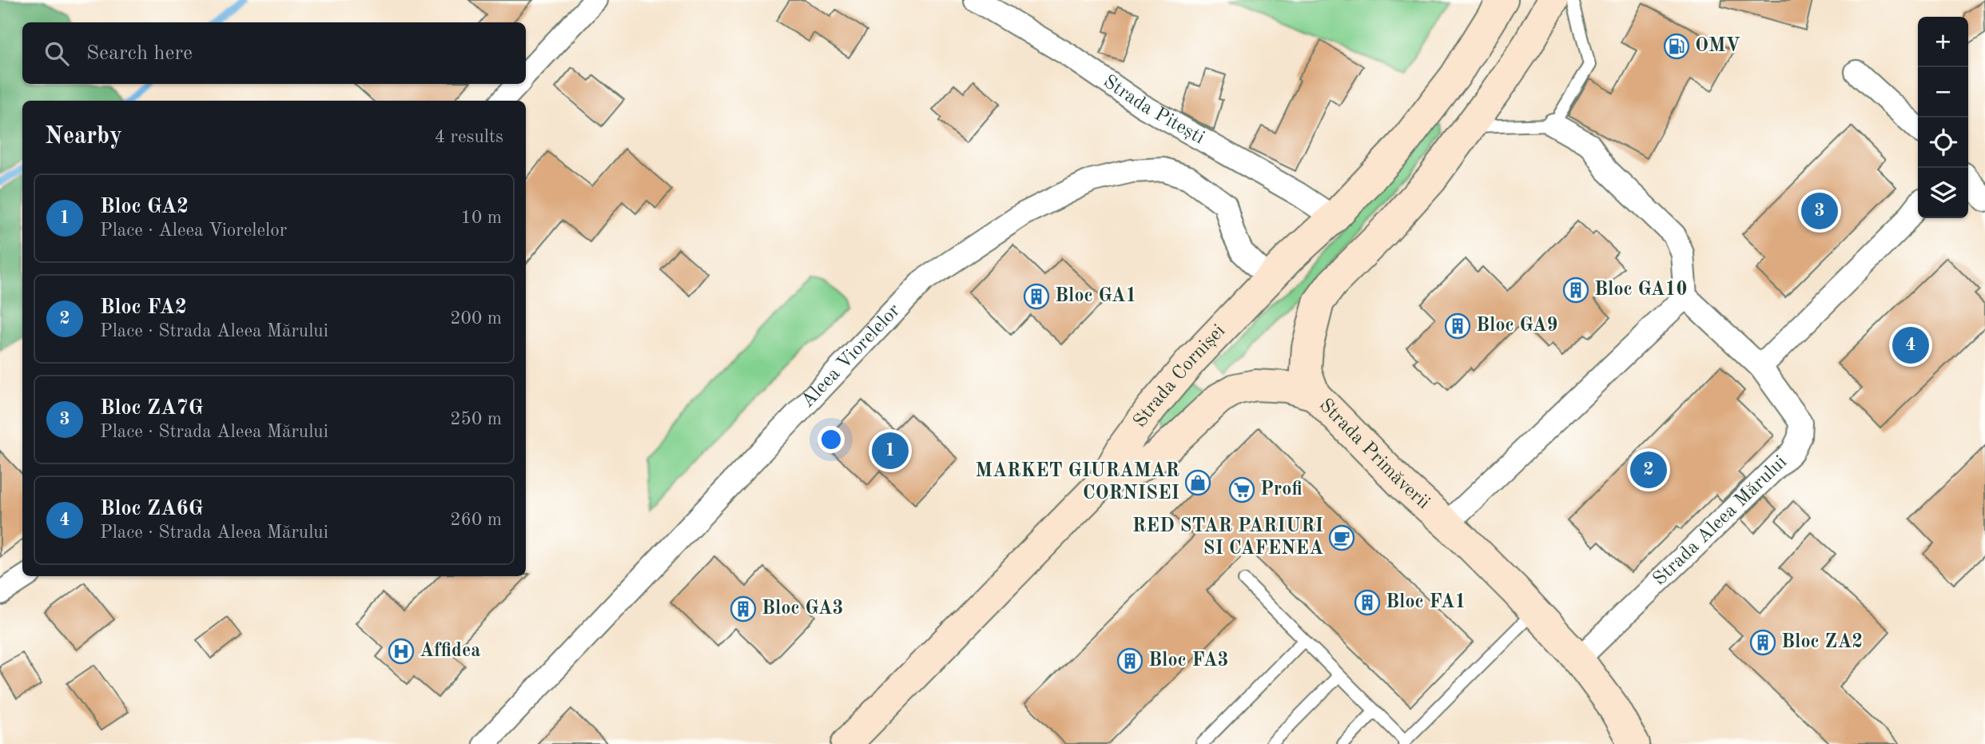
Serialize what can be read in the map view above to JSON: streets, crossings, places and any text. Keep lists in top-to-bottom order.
{
  "streets": {
    "street": [
      "Strada Pitești",
      "Aleea Viorelelor",
      "Strada Cornișei",
      "Strada Primăverii",
      "Strada Aleea Mărului"
    ]
  },
  "crossings": [
    ["Strada Pitești", "Strada Cornișei"],
    ["Aleea Viorelelor", "Strada Cornișei"],
    ["Strada Cornișei", "Strada Primăverii"],
    ["Strada Primăverii", "Strada Aleea Mărului"]
  ],
  "places": {
    "fuel station": ["OMV"],
    "building": [
      "Bloc GA10",
      "Bloc GA1",
      "Bloc GA9",
      "Bloc FA1",
      "Bloc GA3",
      "Bloc ZA2",
      "Bloc FA3"
    ],
    "shop": ["MARKET GIURAMAR CORNISEI"],
    "supermarket": ["Profi"],
    "cafe": ["RED STAR PARIURI SI CAFENEA"],
    "hospital": ["Affidea"]
  },
  "page": {
    "map_buttons": ["+", "−"],
    "search": "Search here",
    "heading": ["Nearby", "4 results"],
    "list": [
      {
        "mark": "1",
        "name": "Bloc GA2",
        "note": "Place · Aleea Viorelelor",
        "value": "10 m"
      },
      {
        "mark": "2",
        "name": "Bloc FA2",
        "note": "Place · Strada Aleea Mărului",
        "value": "200 m"
      },
      {
        "mark": "3",
        "name": "Bloc ZA7G",
        "note": "Place · Strada Aleea Mărului",
        "value": "250 m"
      },
      {
        "mark": "4",
        "name": "Bloc ZA6G",
        "note": "Place · Strada Aleea Mărului",
        "value": "260 m"
      }
    ],
    "pins": [
      "3",
      "4",
      "1",
      "2"
    ]
  }
}
